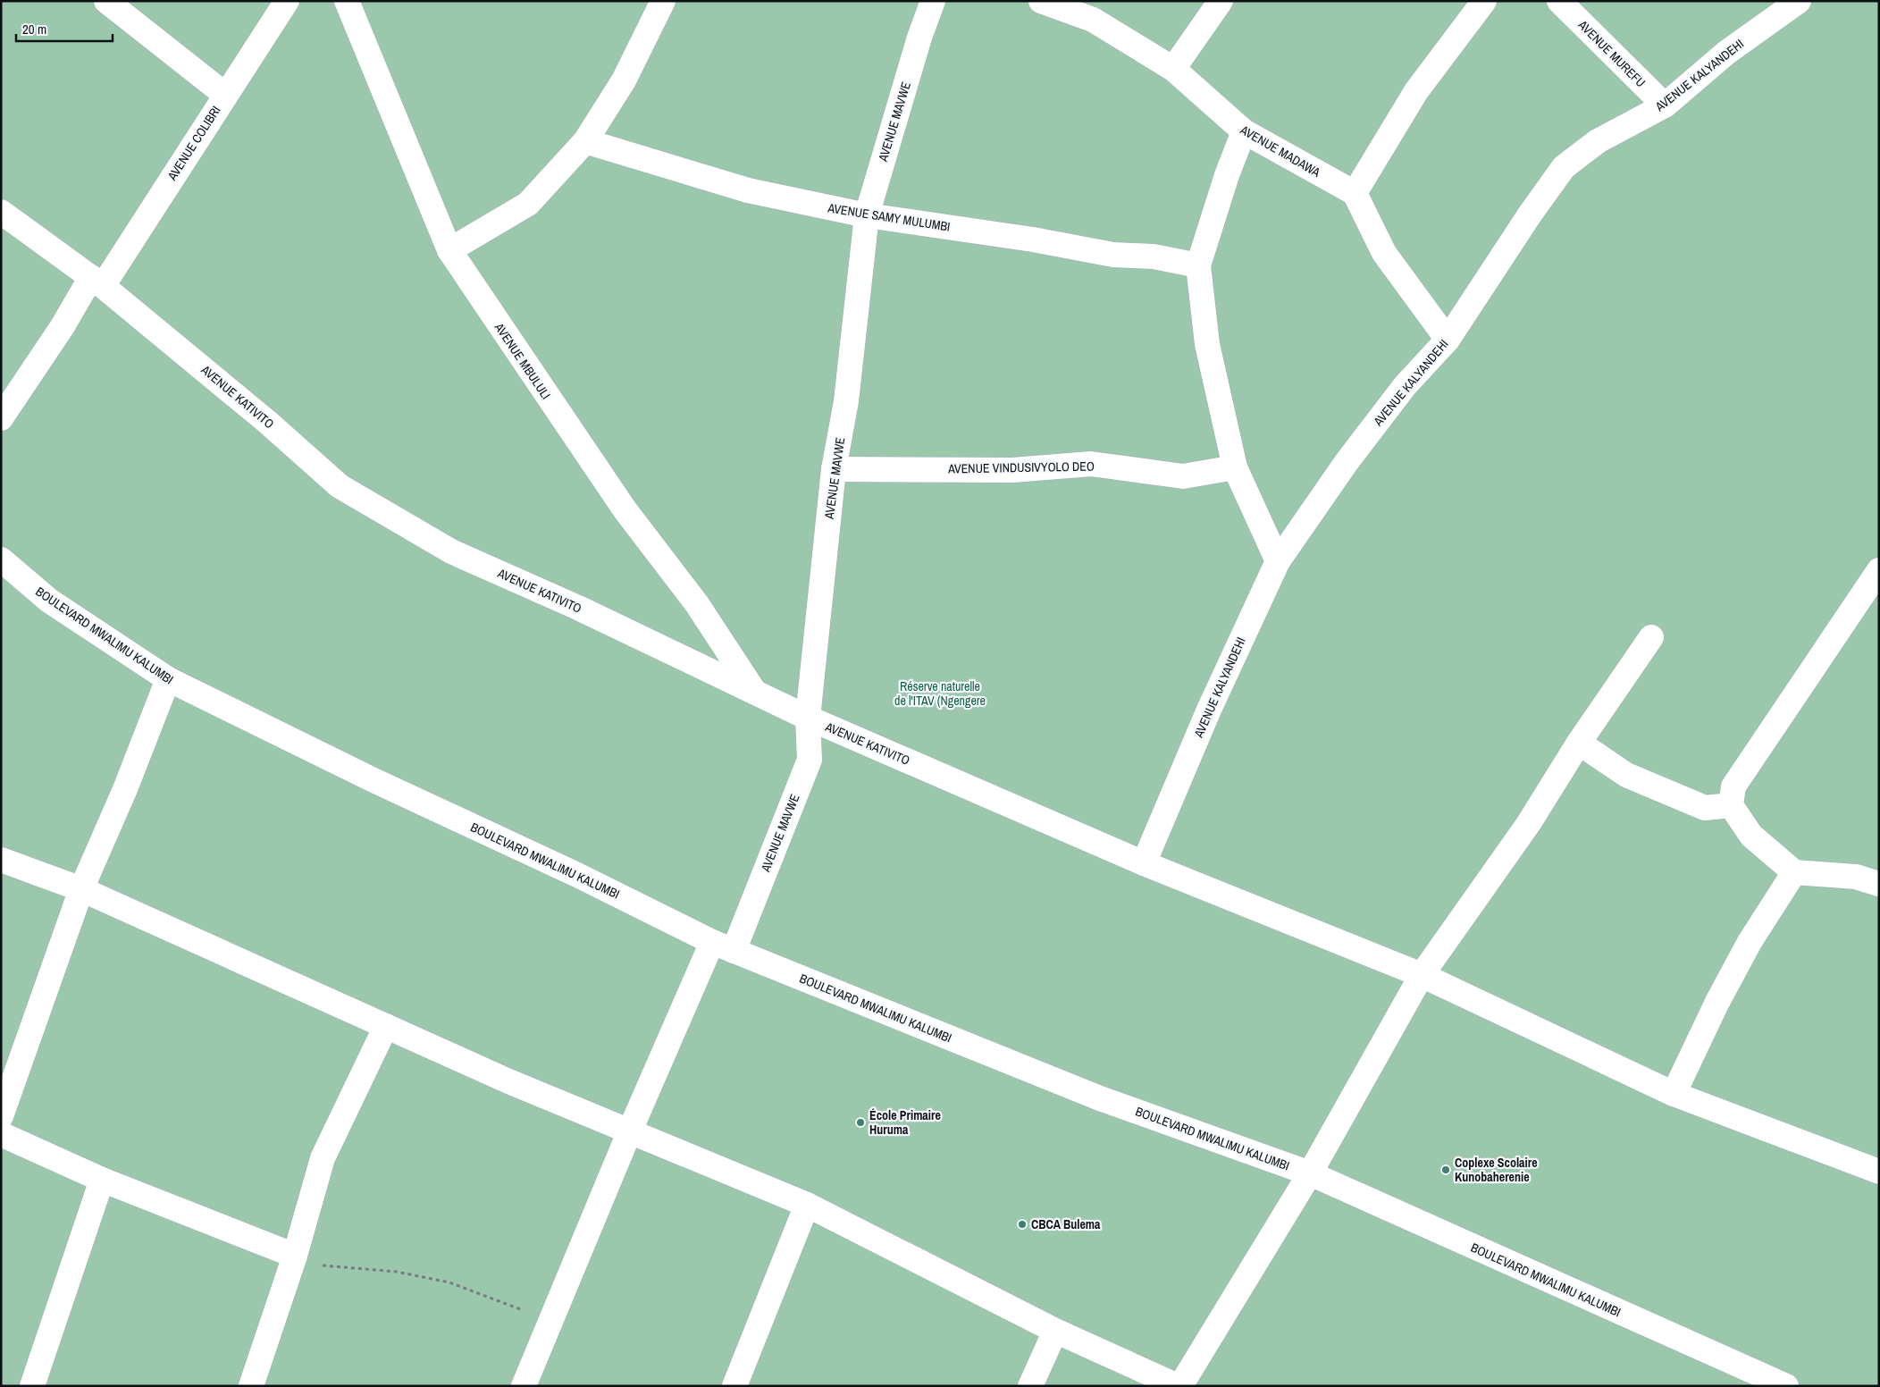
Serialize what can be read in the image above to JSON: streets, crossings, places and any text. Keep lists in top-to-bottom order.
{
  "streets": {
    "street": [
      "AVENUE MUREFU",
      "AVENUE KALYANDEHI",
      "AVENUE MAVWE",
      "AVENUE COLIBRI",
      "AVENUE MADAWA",
      "AVENUE SAMY MULUMBI",
      "AVENUE MBULULI",
      "AVENUE KATIVITO",
      "AVENUE VINDUSIVYOLO DEO",
      "BOULEVARD MWALIMU KALUMBI"
    ]
  },
  "crossings": [
    ["AVENUE MUREFU", "AVENUE KALYANDEHI"],
    ["AVENUE KALYANDEHI", "AVENUE KATIVITO"],
    ["AVENUE MAVWE", "AVENUE SAMY MULUMBI"],
    ["AVENUE MAVWE", "AVENUE KATIVITO"],
    ["AVENUE MAVWE", "AVENUE VINDUSIVYOLO DEO"],
    ["AVENUE MAVWE", "BOULEVARD MWALIMU KALUMBI"],
    ["AVENUE COLIBRI", "AVENUE KATIVITO"],
    ["AVENUE MBULULI", "AVENUE KATIVITO"]
  ],
  "parks": ["Réserve naturelle de l'ITAV (Ngengere"],
  "places": ["École Primaire Huruma", "Coplexe Scolaire Kunobaherenie", "CBCA Bulema"],
  "scale_bar": "20 m"
}
